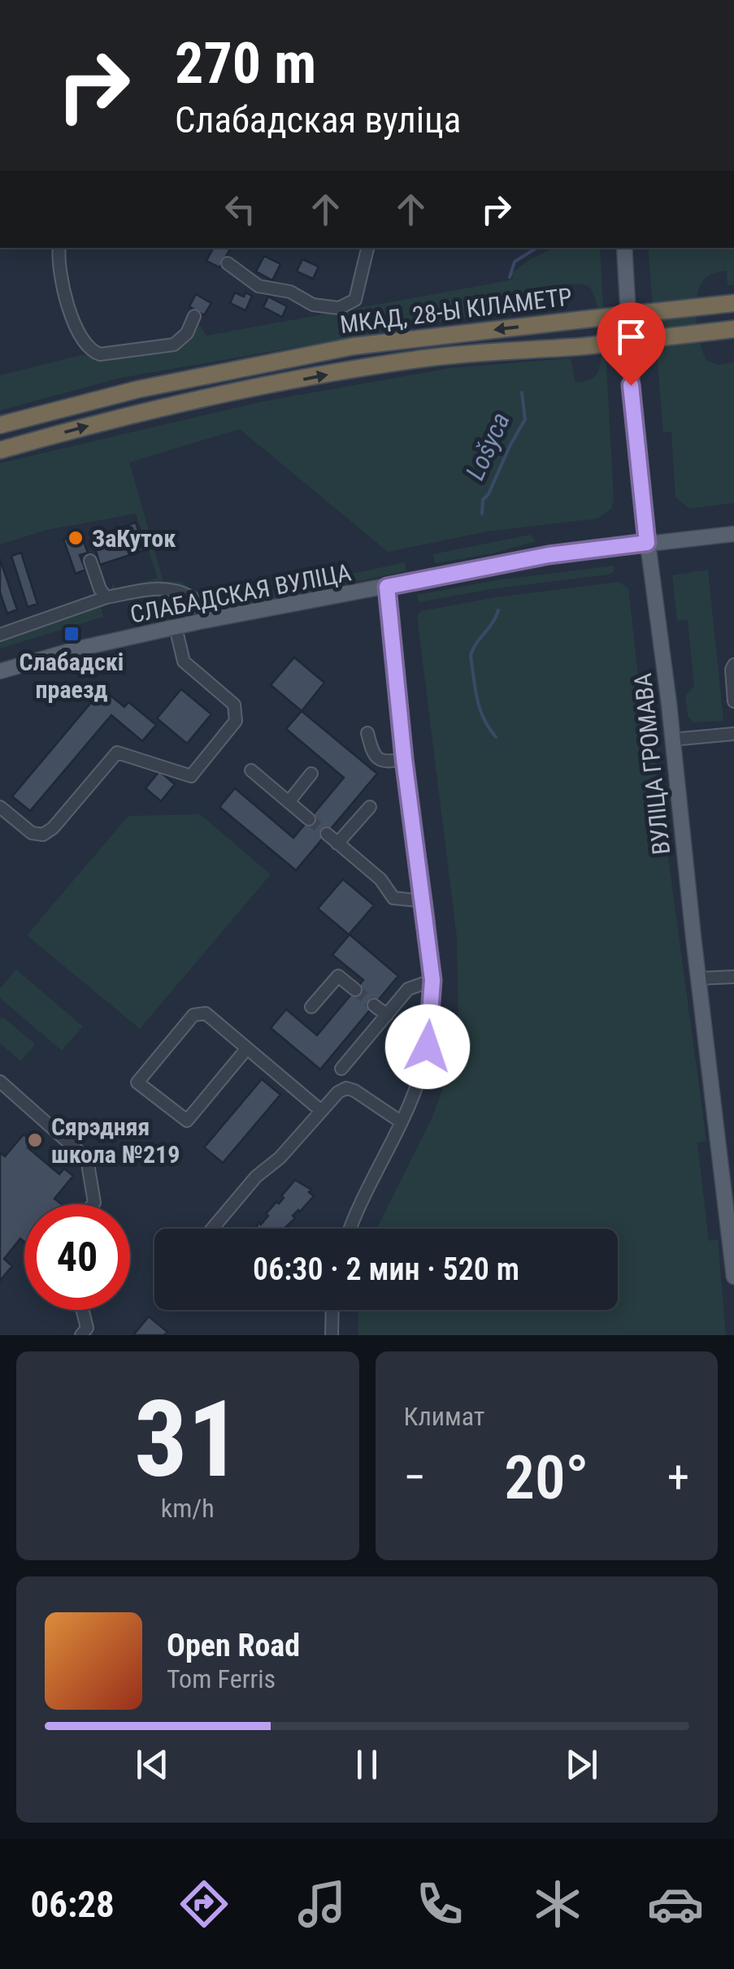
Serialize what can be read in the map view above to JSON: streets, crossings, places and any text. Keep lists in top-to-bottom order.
{
  "streets": {
    "highway": ["МКАД, 28-Ы КІЛАМЕТР"],
    "main road": ["СЛАБАДСКАЯ ВУЛІЦА", "ВУЛІЦА ГРОМАВА"]
  },
  "crossings": [
    ["СЛАБАДСКАЯ ВУЛІЦА", "ВУЛІЦА ГРОМАВА"]
  ],
  "water": ["Lošyca"],
  "places": {
    "other": ["ЗаКуток", "Сярэдняя школа №219"],
    "transit": ["Слабадскі праезд"]
  },
  "page": {
    "turn": ["270 m", "Слабадская вуліца"],
    "limit": "40",
    "trip": "06:30 · 2 мин · 520 m",
    "tile": [
      ["31", "km/h"],
      "Климат"
    ],
    "heat": ["−", "20°", "+"],
    "song": ["Open Road", "Tom Ferris"],
    "tabs": "06:28"
  }
}
